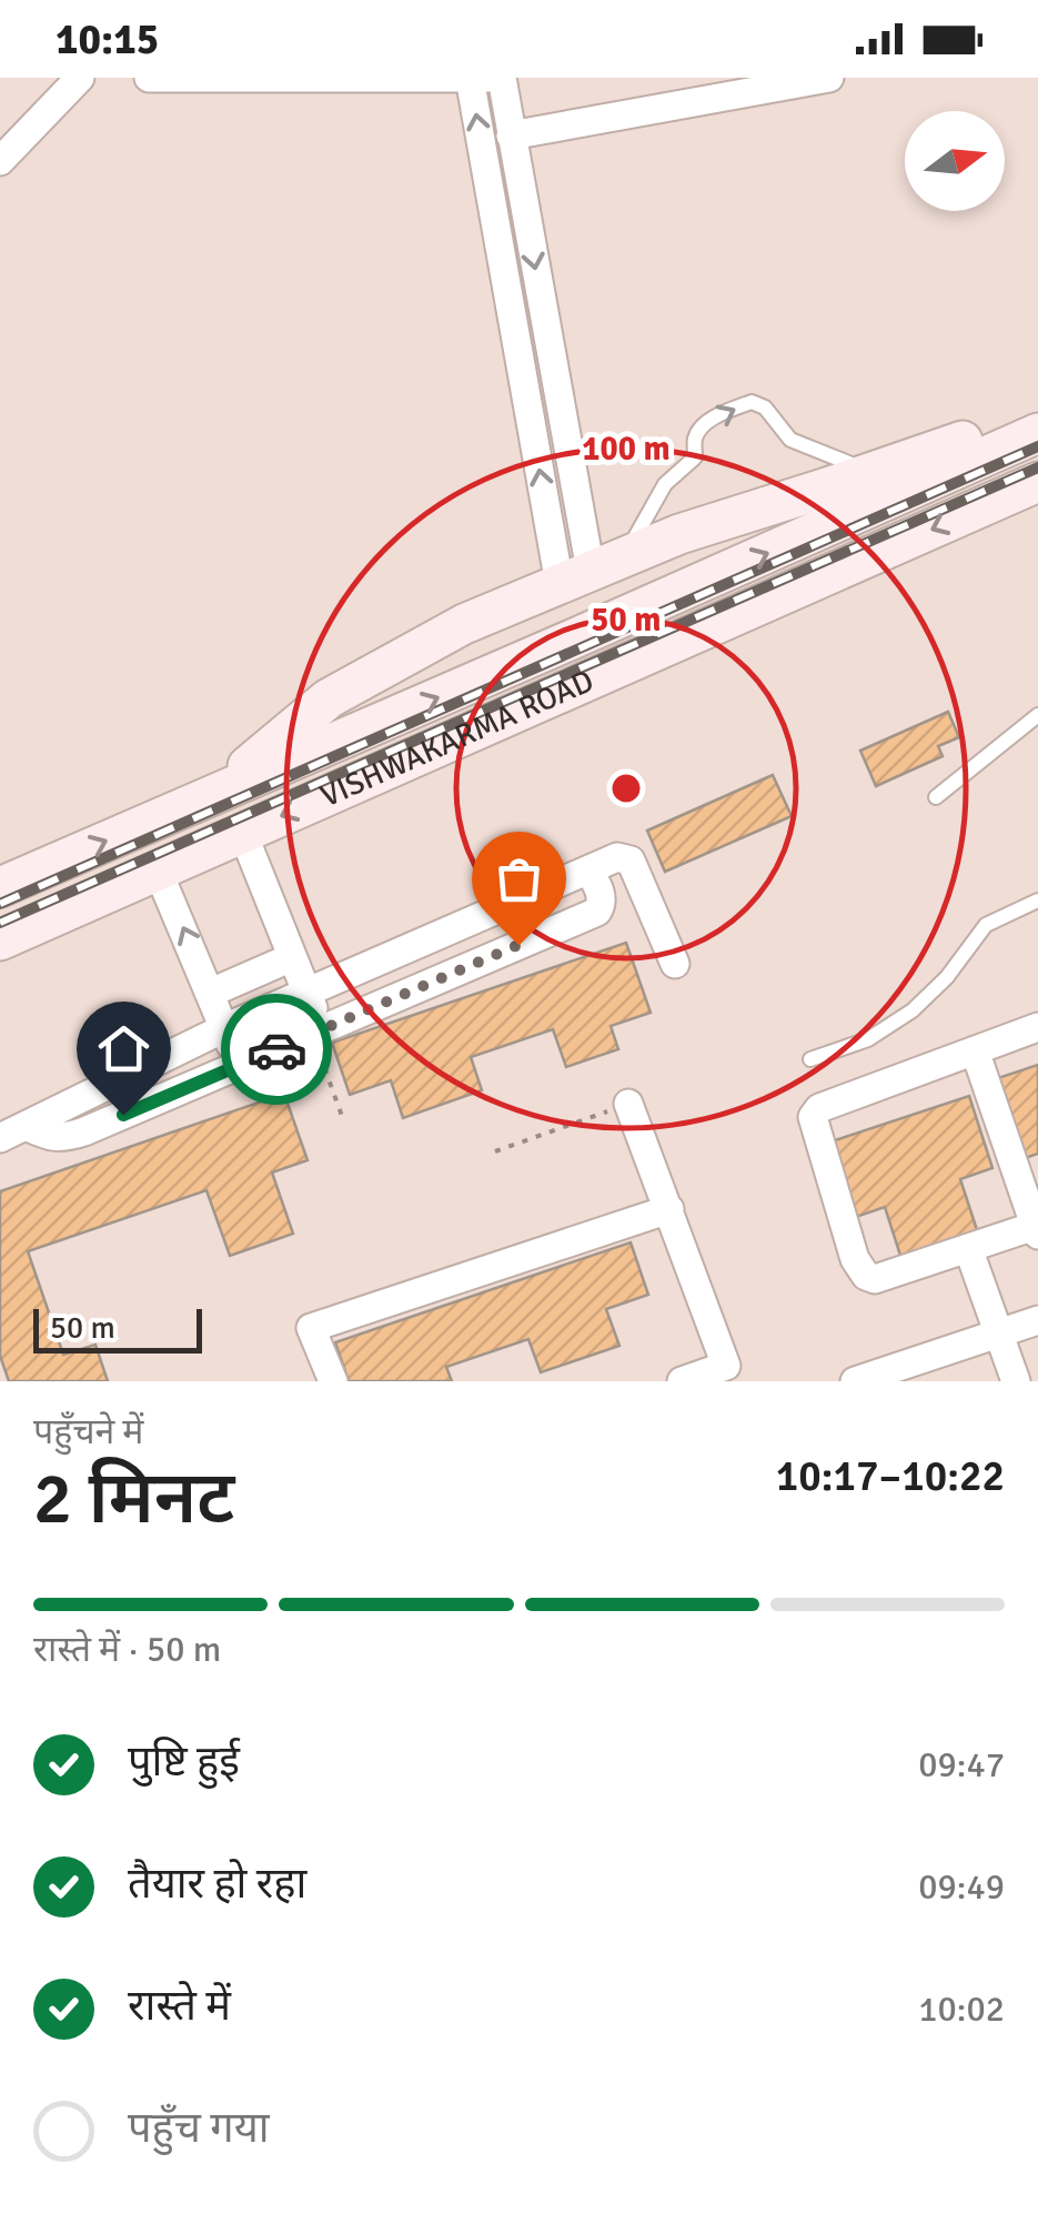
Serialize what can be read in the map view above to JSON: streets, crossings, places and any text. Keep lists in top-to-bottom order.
{
  "streets": {
    "main road": ["VISHWAKARMA ROAD"]
  },
  "scale_bar": "50 m",
  "north": "right",
  "page": {
    "status": "10:15",
    "scale": "50 m",
    "heading": ["2 मिनट", "पहुँचने में", "10:17–10:22"],
    "bar": "रास्ते में · 50 m",
    "list": [
      ["पुष्टि हुई", "09:47"],
      ["तैयार हो रहा", "09:49"],
      ["रास्ते में", "10:02"],
      "पहुँच गया"
    ]
  },
  "rings": ["100 m", "50 m"]
}
